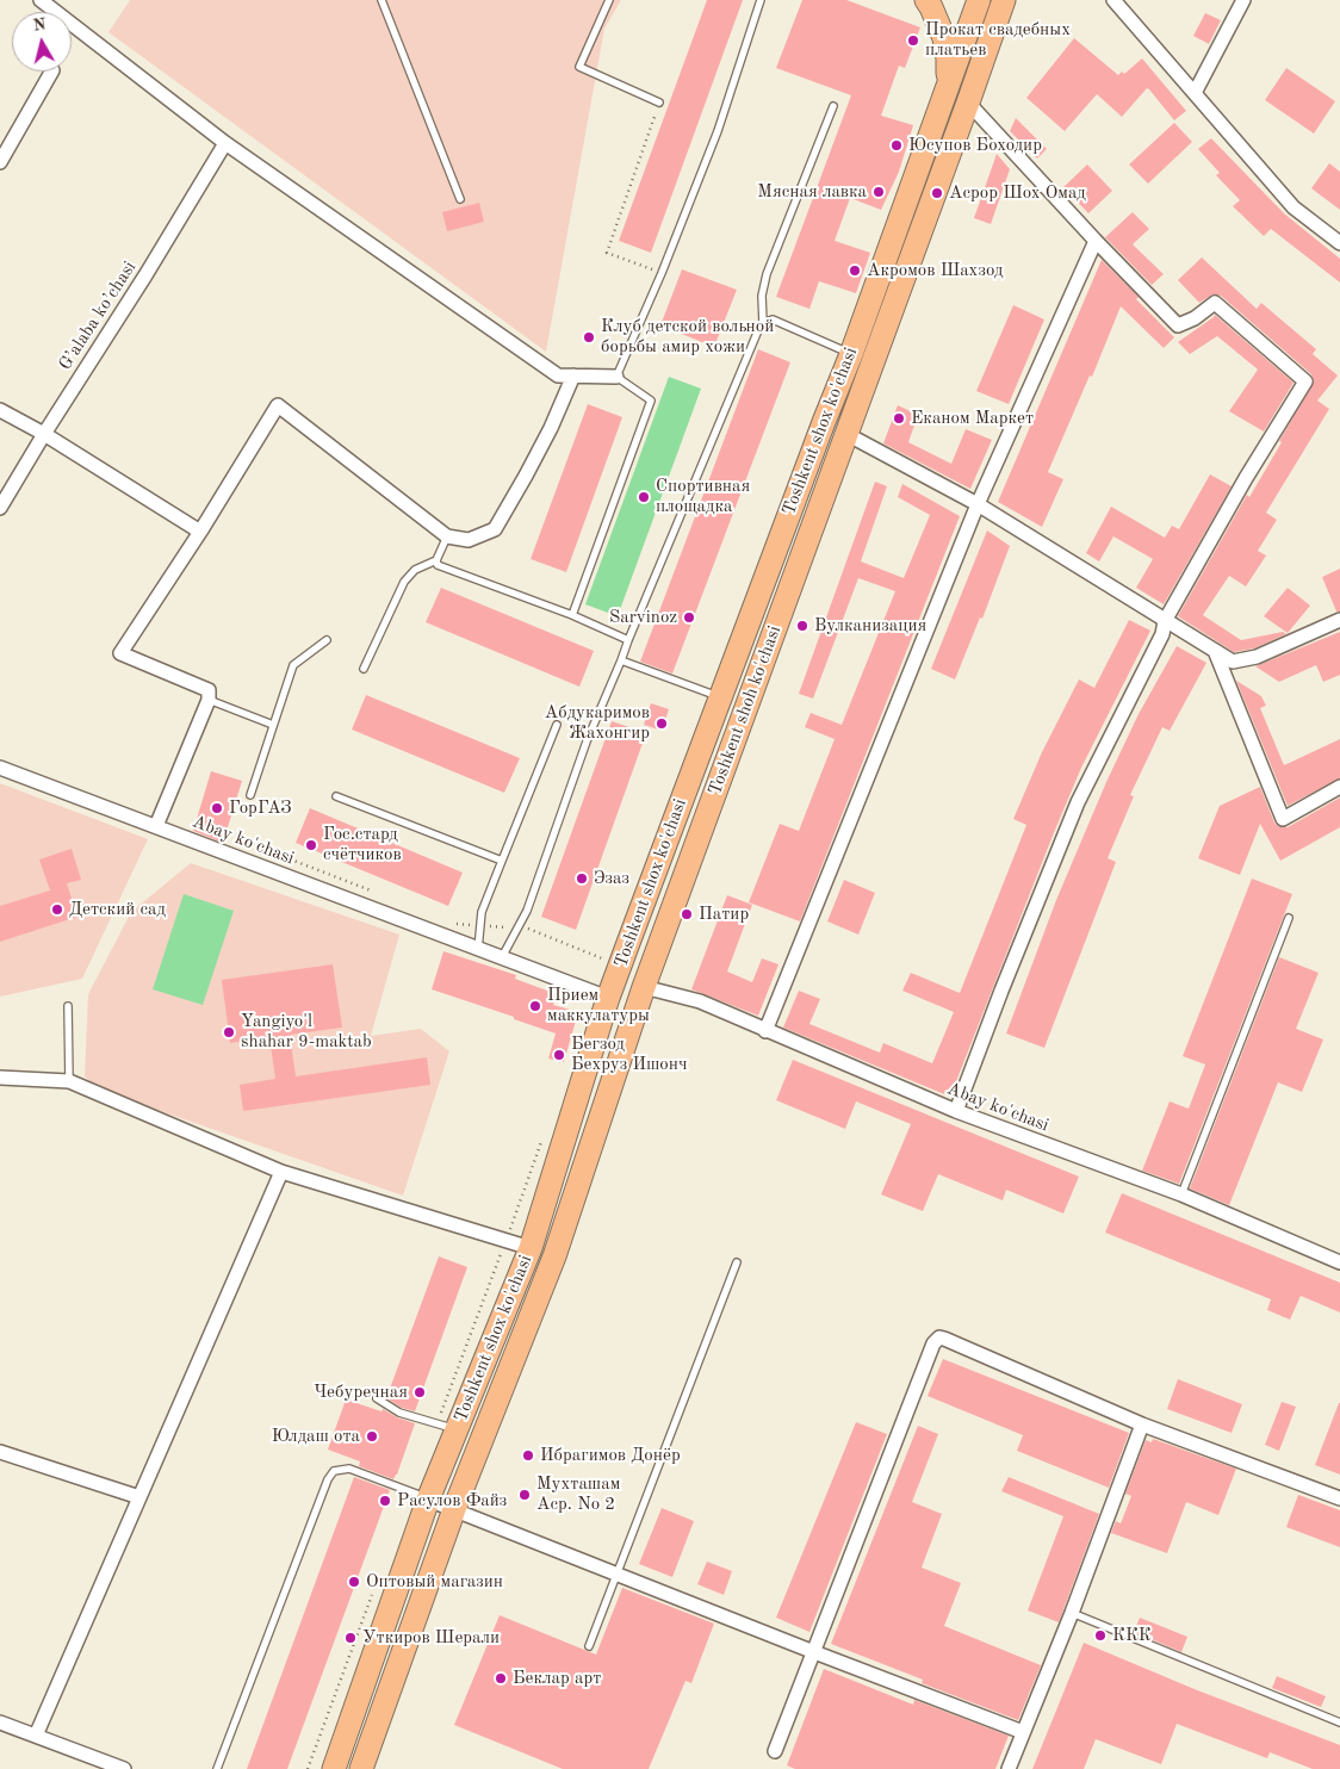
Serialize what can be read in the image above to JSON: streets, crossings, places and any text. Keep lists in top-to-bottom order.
{
  "streets": {
    "main road": ["Toshkent shox ko'chasi", "Toshkent shoh ko'chasi"],
    "street": ["G’alaba ko’chasi", "Abay ko'chasi"]
  },
  "crossings": [
    ["Toshkent shox ko'chasi", "Toshkent shoh ko'chasi"],
    ["Toshkent shox ko'chasi", "Abay ko'chasi"],
    ["Toshkent shoh ko'chasi", "Abay ko'chasi"]
  ],
  "places": [
    "Прокат свадебных платьев",
    "Юсупов Боходир",
    "Мясная лавка",
    "Асрор Шох Омад",
    "Акромов Шахзод",
    "Клуб детской вольной борьбы амир хожи",
    "Еканом Маркет",
    "Спортивная площадка",
    "Sarvinoz",
    "Вулканизация",
    "Абдукаримов Жахонгир",
    "ГорГАЗ",
    "Гос.стард счётчиков",
    "Эзаз",
    "Детский сад",
    "Патир",
    "Прием маккулатуры",
    "Yangiyo'l shahar 9-maktab",
    "Бегзод Бехруз Ишонч",
    "Чебуречная",
    "Юлдаш ота",
    "Ибрагимов Донёр",
    "Мухташам Аср. No 2",
    "Расулов Файз",
    "Оптовый магазин",
    "ККК",
    "Уткиров Шерали",
    "Беклар арт"
  ],
  "north": "top"
}
